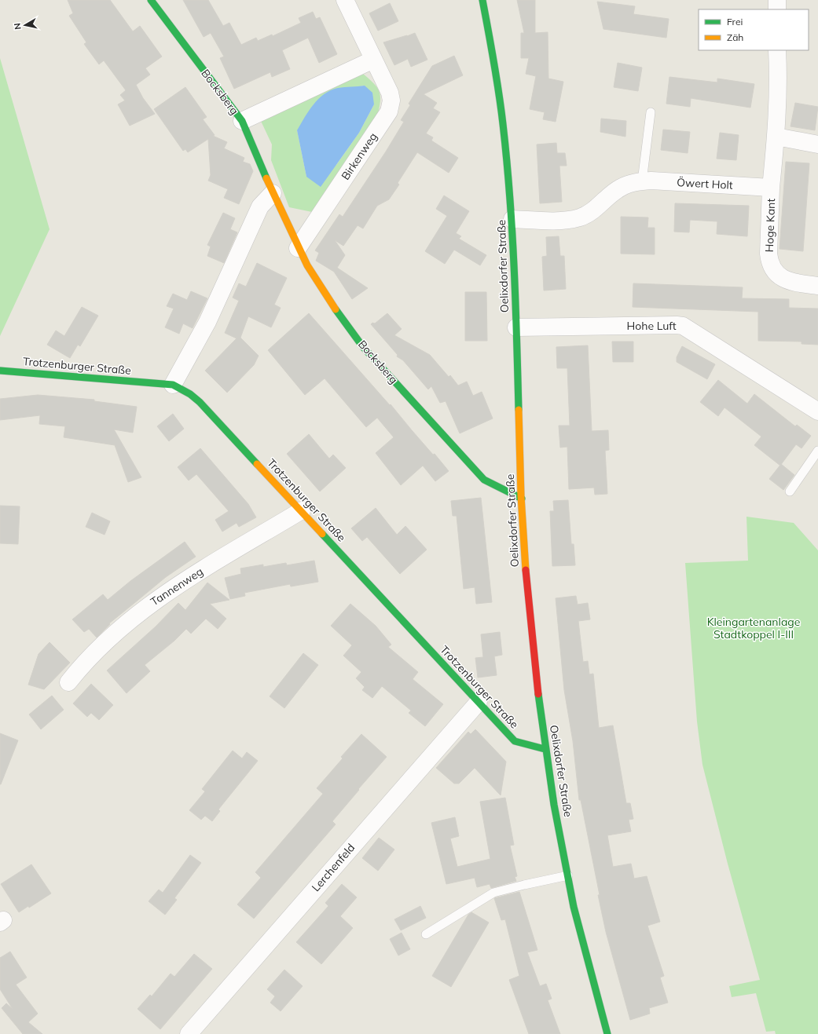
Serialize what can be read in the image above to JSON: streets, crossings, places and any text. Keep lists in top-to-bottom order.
{
  "streets": {
    "street": [
      "Bocksberg",
      "Birkenweg",
      "Öwert Holt",
      "Hoge Kant",
      "Oelixdorfer Straße",
      "Hohe Luft",
      "Trotzenburger Straße",
      "Tannenweg",
      "Lerchenfeld"
    ]
  },
  "crossings": [
    ["Bocksberg", "Birkenweg"],
    ["Bocksberg", "Oelixdorfer Straße"],
    ["Öwert Holt", "Hoge Kant"],
    ["Öwert Holt", "Oelixdorfer Straße"],
    ["Oelixdorfer Straße", "Hohe Luft"],
    ["Oelixdorfer Straße", "Trotzenburger Straße"],
    ["Trotzenburger Straße", "Tannenweg"],
    ["Trotzenburger Straße", "Lerchenfeld"]
  ],
  "parks": ["Kleingartenanlage Stadtkoppel I-III"],
  "legend": ["Frei", "Zäh"],
  "north": "left"
}
